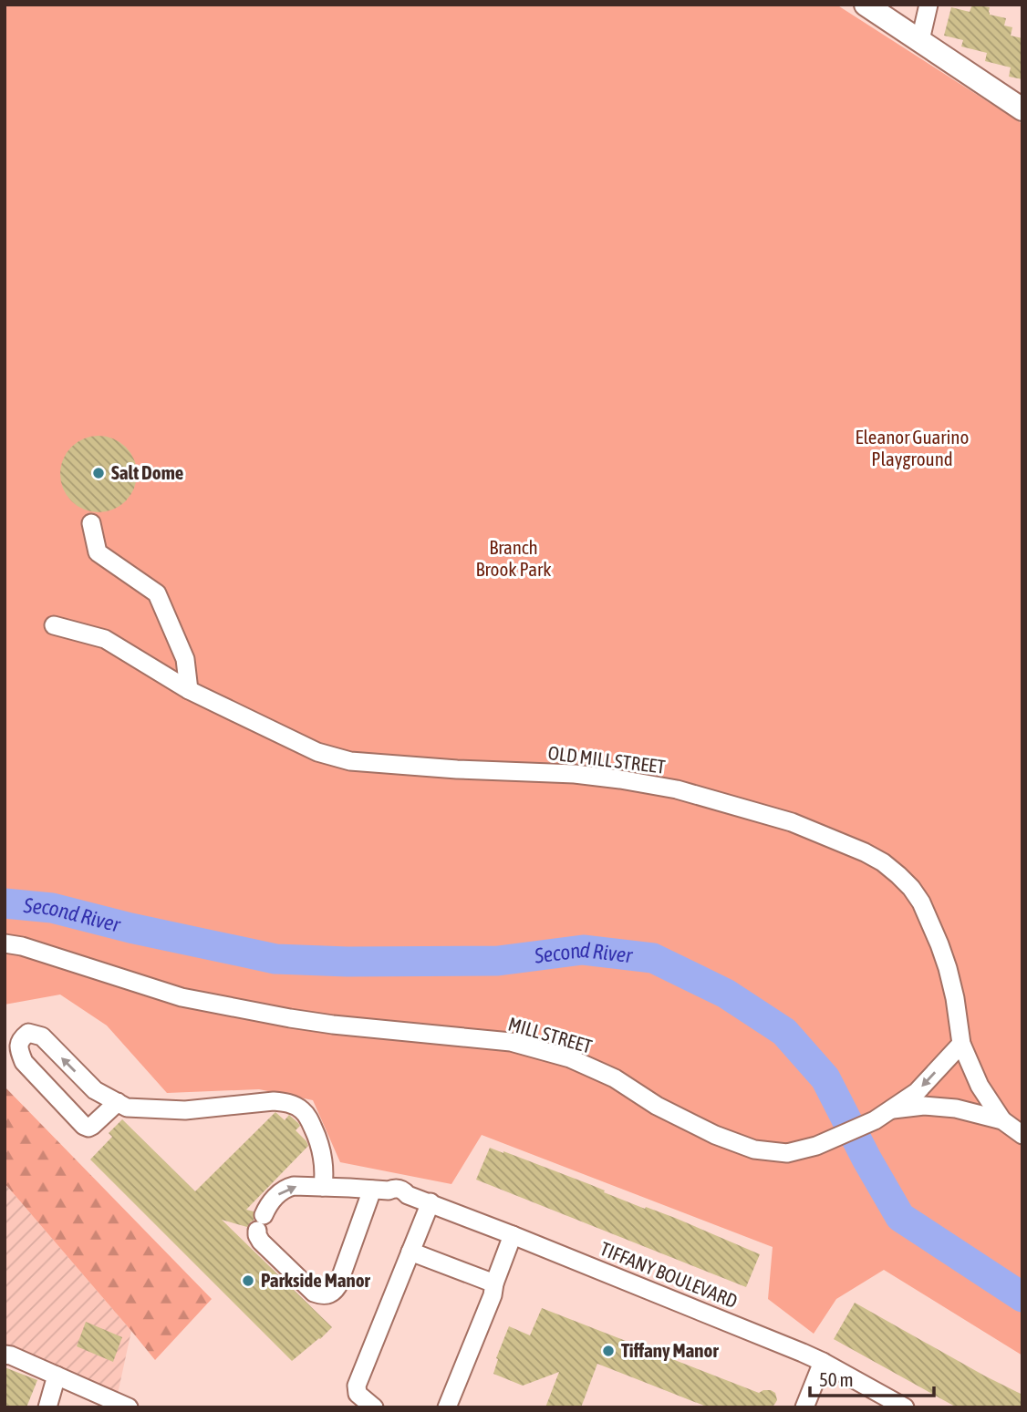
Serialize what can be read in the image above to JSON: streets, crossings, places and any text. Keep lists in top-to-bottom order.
{
  "streets": {
    "street": ["OLD MILL STREET", "MILL STREET", "TIFFANY BOULEVARD"]
  },
  "crossings": [
    ["OLD MILL STREET", "MILL STREET"]
  ],
  "water": ["Second River"],
  "parks": ["Eleanor Guarino Playground", "Branch Brook Park"],
  "places": ["Salt Dome", "Parkside Manor", "Tiffany Manor"],
  "scale_bar": "50 m"
}
